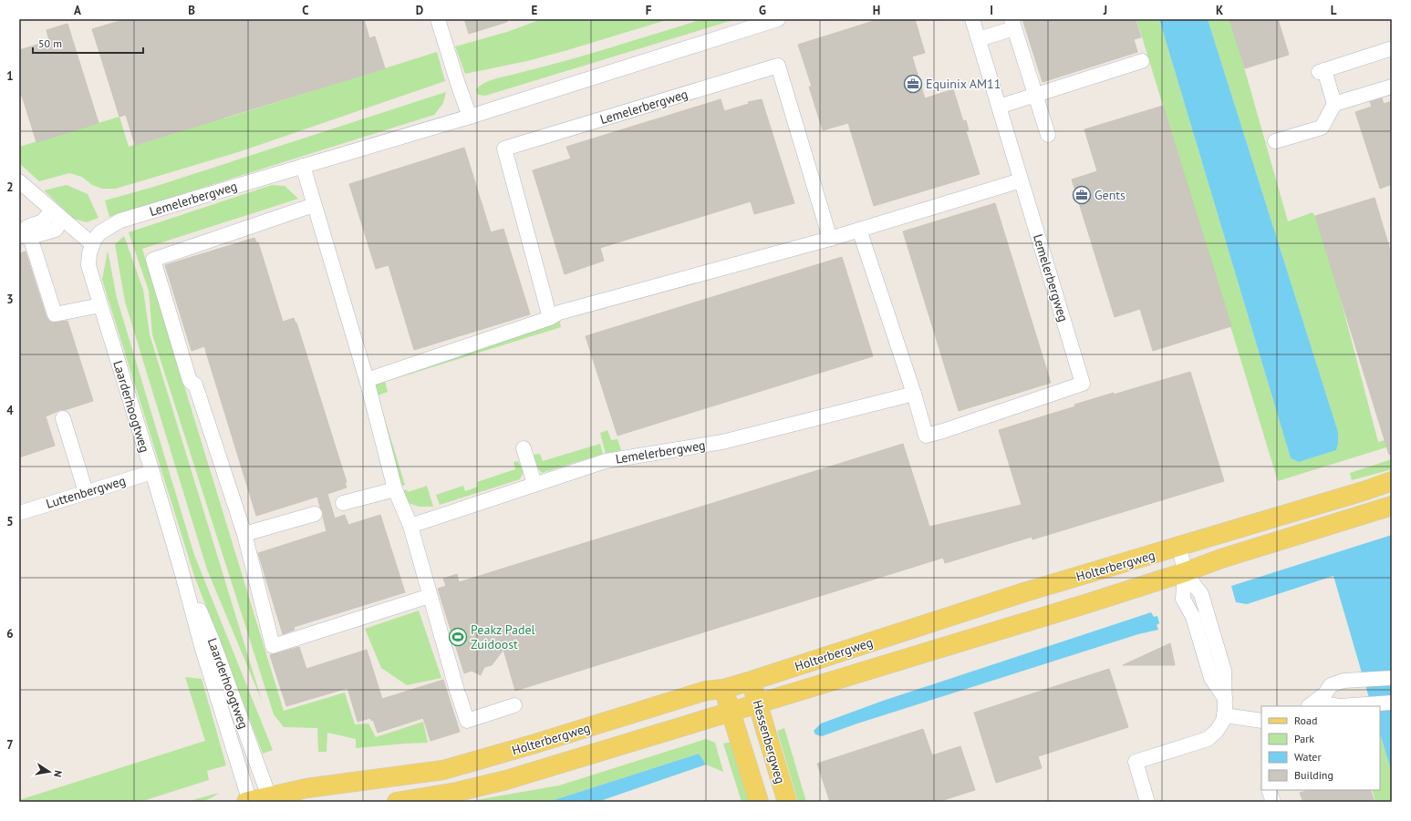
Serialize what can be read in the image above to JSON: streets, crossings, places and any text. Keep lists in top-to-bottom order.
{
  "streets": {
    "main road": ["Holterbergweg", "Hessenbergweg"],
    "street": ["Lemelerbergweg", "Laarderhoogtweg", "Luttenbergweg"]
  },
  "crossings": [
    ["Lemelerbergweg", "Laarderhoogtweg"],
    ["Laarderhoogtweg", "Luttenbergweg"],
    ["Laarderhoogtweg", "Holterbergweg"],
    ["Holterbergweg", "Hessenbergweg"]
  ],
  "places": {
    "office": ["Equinix AM11", "Gents"],
    "sports": ["Peakz Padel Zuidoost"]
  },
  "legend": [
    "Road",
    "Park",
    "Water",
    "Building"
  ],
  "scale_bar": "50 m",
  "north": "right",
  "grid": {
    "columns": [
      "A",
      "B",
      "C",
      "D",
      "E",
      "F",
      "G",
      "H",
      "I",
      "J",
      "K",
      "L"
    ],
    "rows": [
      "1",
      "2",
      "3",
      "4",
      "5",
      "6",
      "7"
    ]
  }
}
